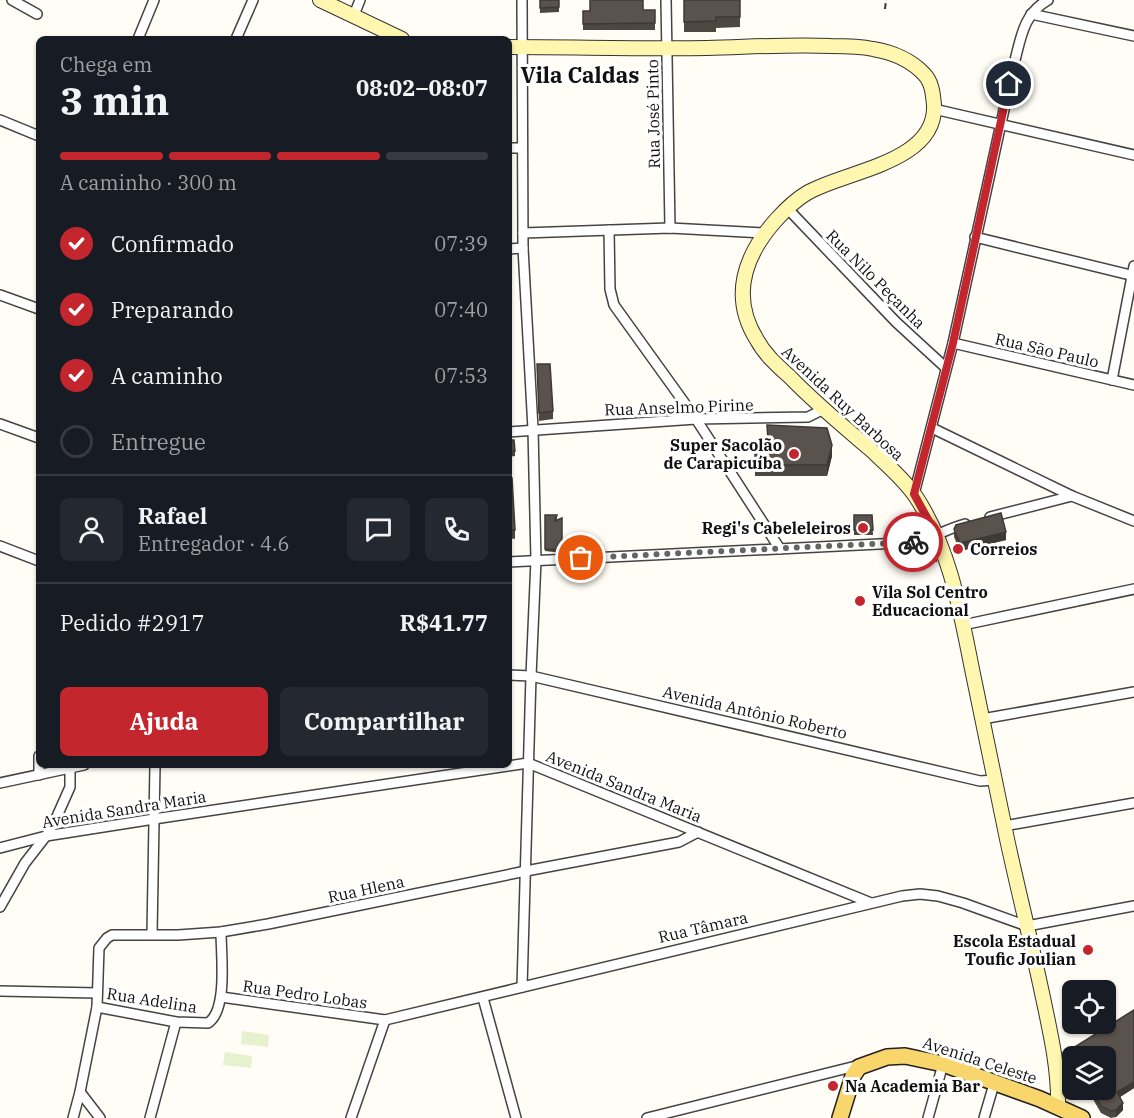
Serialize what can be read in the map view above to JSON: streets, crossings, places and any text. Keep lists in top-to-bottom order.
{
  "streets": {
    "main road": ["Avenida Celeste"],
    "street": [
      "Rua José Pinto",
      "Rua Nilo Peçanha",
      "Rua São Paulo",
      "Avenida Ruy Barbosa",
      "Rua Anselmo Pirine",
      "Avenida Antônio Roberto",
      "Avenida Sandra Maria",
      "Rua Hlena",
      "Rua Tâmara",
      "Rua Pedro Lobas",
      "Rua Adelina"
    ]
  },
  "crossings": [
    ["Rua Nilo Peçanha", "Avenida Ruy Barbosa"],
    ["Avenida Ruy Barbosa", "Rua Anselmo Pirine"],
    ["Avenida Ruy Barbosa", "Avenida Antônio Roberto"],
    ["Avenida Ruy Barbosa", "Rua Tâmara"],
    ["Avenida Ruy Barbosa", "Avenida Celeste"],
    ["Avenida Sandra Maria", "Rua Hlena"],
    ["Avenida Sandra Maria", "Rua Tâmara"],
    ["Rua Hlena", "Rua Adelina"],
    ["Rua Tâmara", "Rua Pedro Lobas"],
    ["Rua Pedro Lobas", "Rua Adelina"]
  ],
  "districts": ["Vila Caldas"],
  "places": [
    "Super Sacolão de Carapicuíba",
    "Regi's Cabeleleiros",
    "Correios",
    "Vila Sol Centro Educacional",
    "Escola Estadual Toufic Joulian",
    "Na Academia Bar"
  ],
  "page": {
    "heading": ["3 min", "Chega em", "08:02–08:07"],
    "panel": [
      "Rafael",
      "Entregador · 4.6",
      "Pedido #2917",
      "R$41.77"
    ],
    "bar": "A caminho · 300 m",
    "list": [
      ["Confirmado", "07:39"],
      ["Preparando", "07:40"],
      ["A caminho", "07:53"],
      "Entregue"
    ],
    "buttons": ["Ajuda", "Compartilhar"]
  }
}
